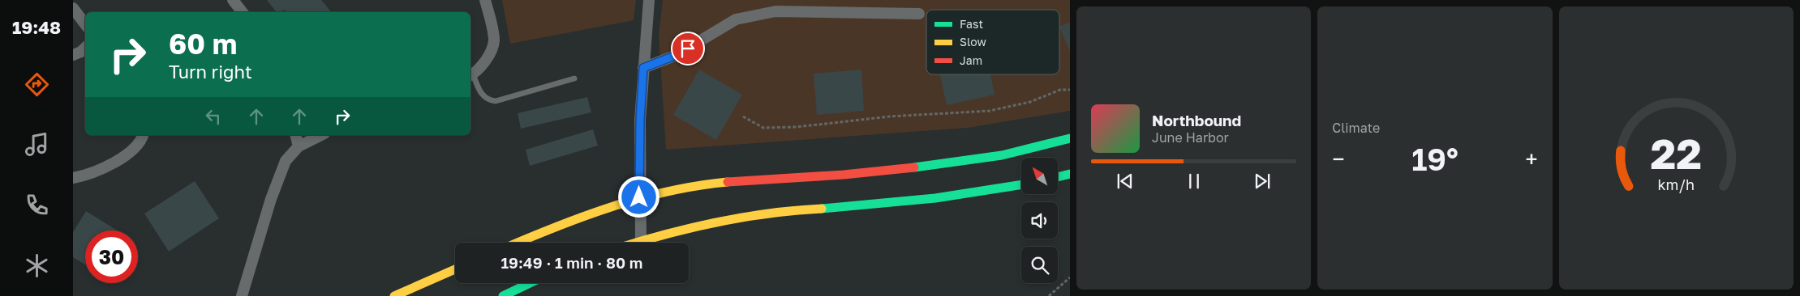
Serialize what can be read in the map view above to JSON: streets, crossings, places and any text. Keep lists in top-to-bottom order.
{
  "legend": ["Fast", "Slow", "Jam"],
  "north": "top left",
  "page": {
    "tabs": "19:48",
    "tile": "Climate",
    "turn": ["60 m", "Turn right"],
    "song": ["Northbound", "June Harbor"],
    "heat": ["−", "19°", "+"],
    "limit": "30",
    "trip": "19:49 · 1 min · 80 m",
    "gauge": ["22", "km/h"]
  }
}
